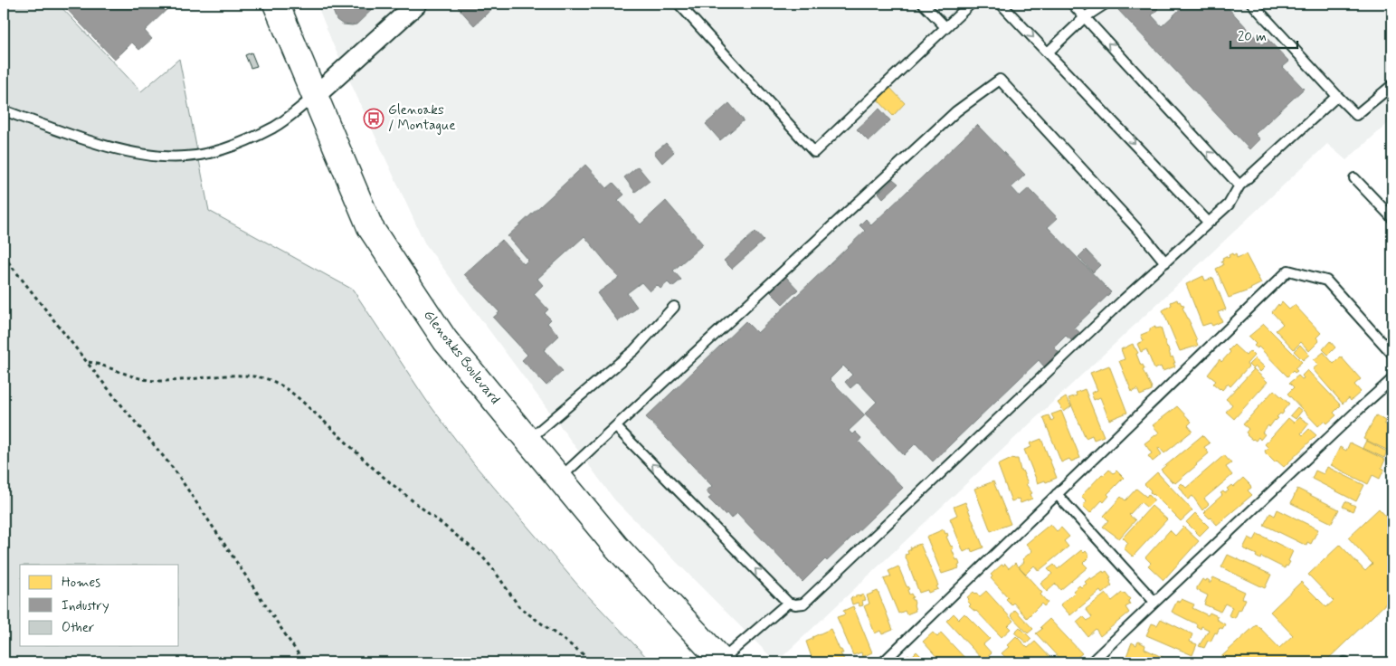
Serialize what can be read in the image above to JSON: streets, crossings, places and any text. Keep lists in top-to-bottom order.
{
  "streets": {
    "main road": ["Glenoaks Boulevard"]
  },
  "places": {
    "bus stop": ["Glenoaks / Montague"]
  },
  "legend": ["Homes", "Industry", "Other"],
  "scale_bar": "20 m"
}
